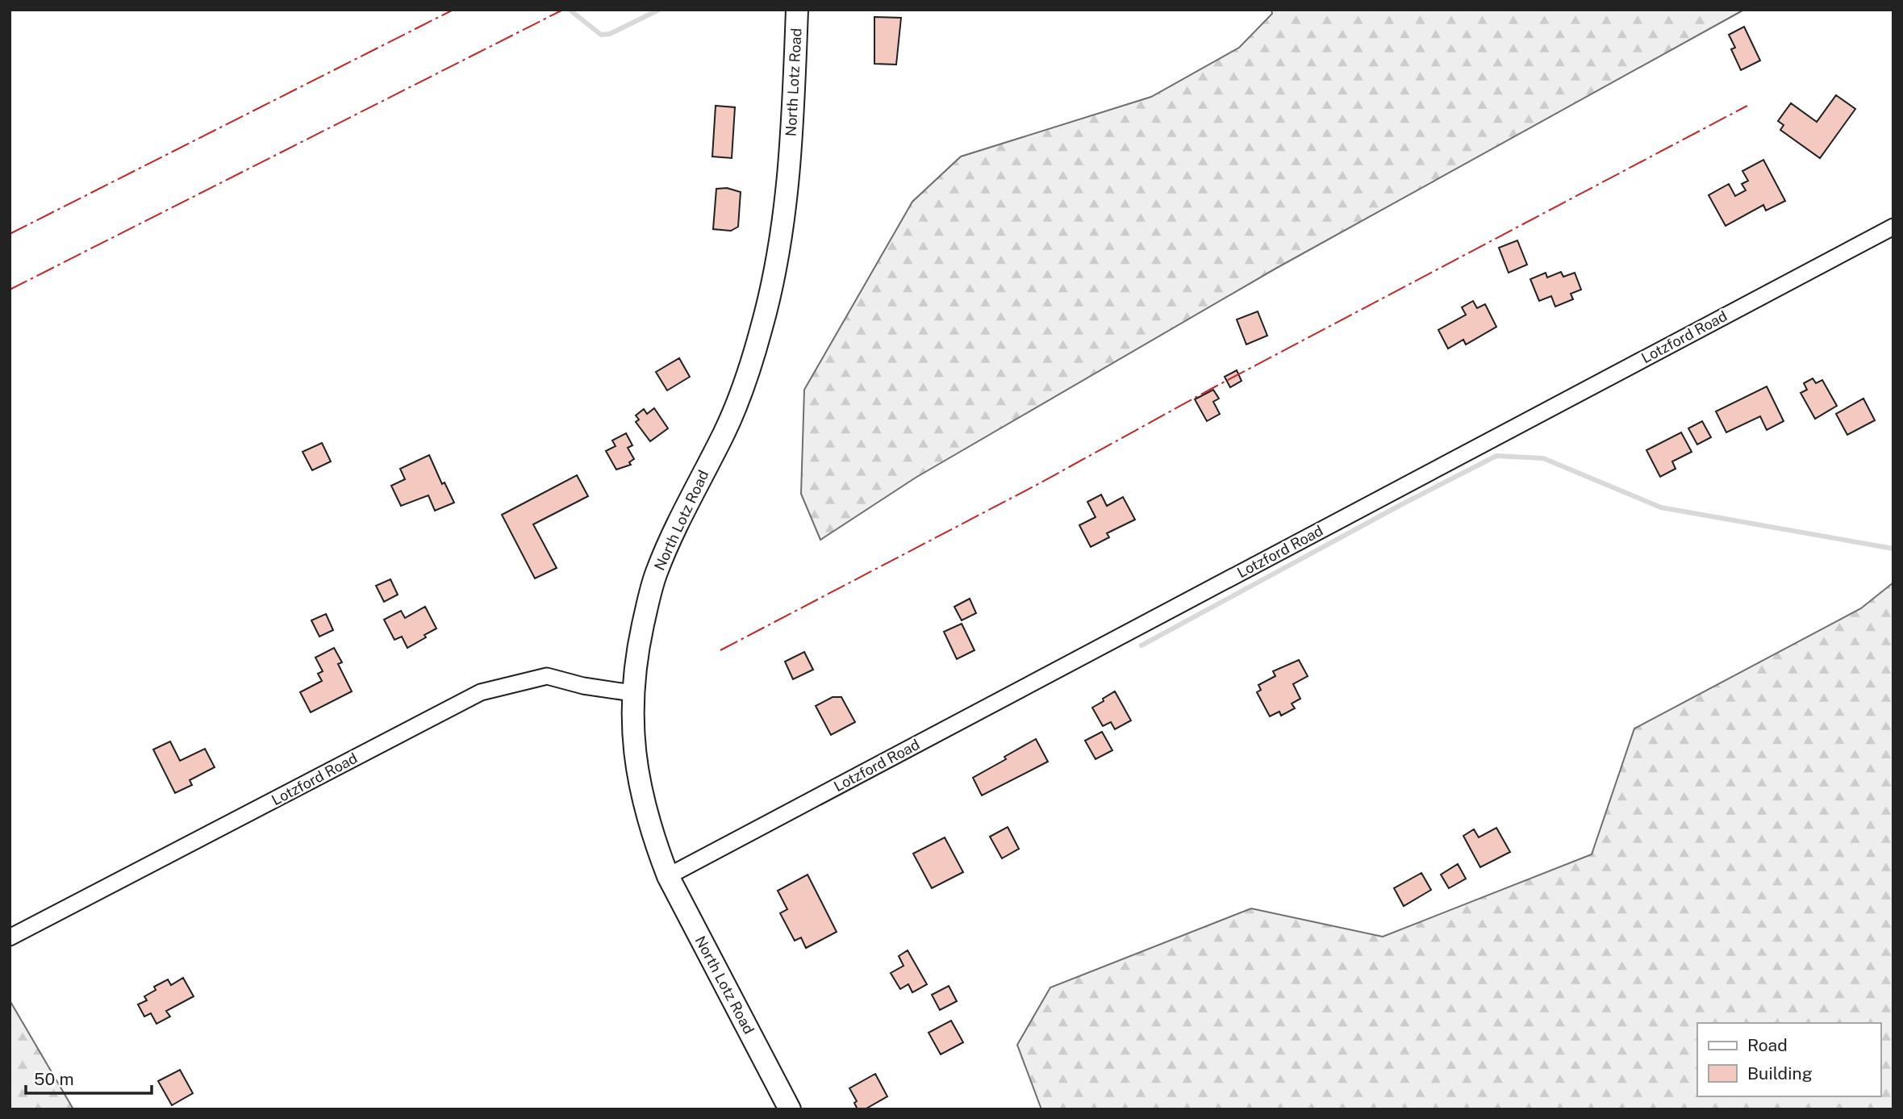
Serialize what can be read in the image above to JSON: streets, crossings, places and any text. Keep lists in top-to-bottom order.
{
  "streets": {
    "street": ["North Lotz Road", "Lotzford Road"]
  },
  "crossings": [
    ["North Lotz Road", "Lotzford Road"]
  ],
  "legend": ["Road", "Building"],
  "scale_bar": "50 m"
}
